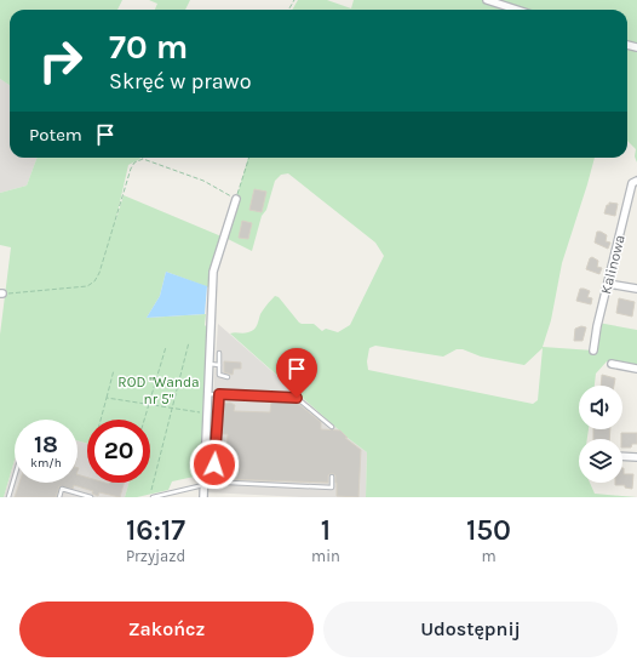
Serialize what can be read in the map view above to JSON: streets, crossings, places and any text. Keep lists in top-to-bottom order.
{
  "streets": {
    "street": ["Kalinowa"]
  },
  "parks": ["ROD \"Wanda nr 5\""],
  "page": {
    "turn": ["70 m", "Skręć w prawo"],
    "then": "Potem",
    "speed": "18 km/h",
    "limit": "20",
    "eta": [
      "16:17",
      "Przyjazd",
      "1",
      "min",
      "150",
      "m"
    ],
    "buttons": ["Zakończ", "Udostępnij"]
  }
}
